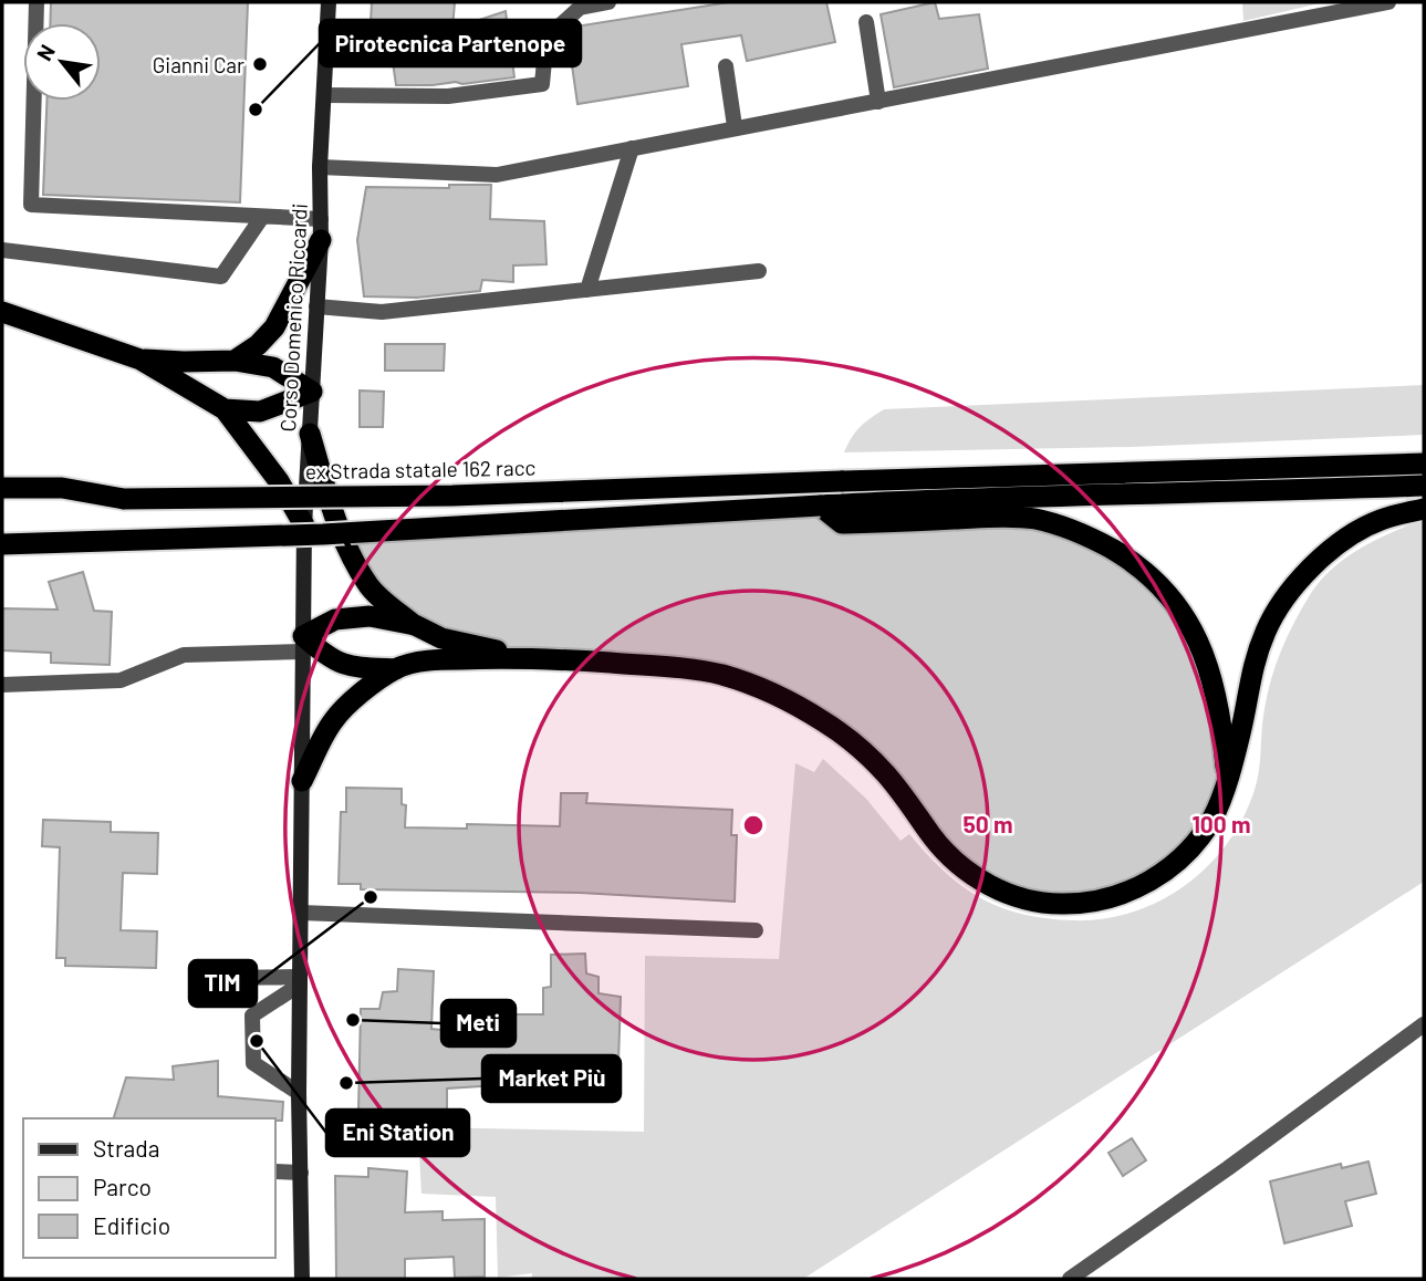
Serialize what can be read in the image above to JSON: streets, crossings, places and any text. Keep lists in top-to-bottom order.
{
  "streets": {
    "highway": ["ex Strada statale 162 racc"],
    "main road": ["Corso Domenico Riccardi"]
  },
  "places": [
    "Gianni Car",
    "Pirotecnica Partenope",
    "TIM",
    "Meti",
    "Eni Station",
    "Market Più"
  ],
  "legend": ["Strada", "Parco", "Edificio"],
  "north": "top left",
  "rings": ["50 m", "100 m"]
}
